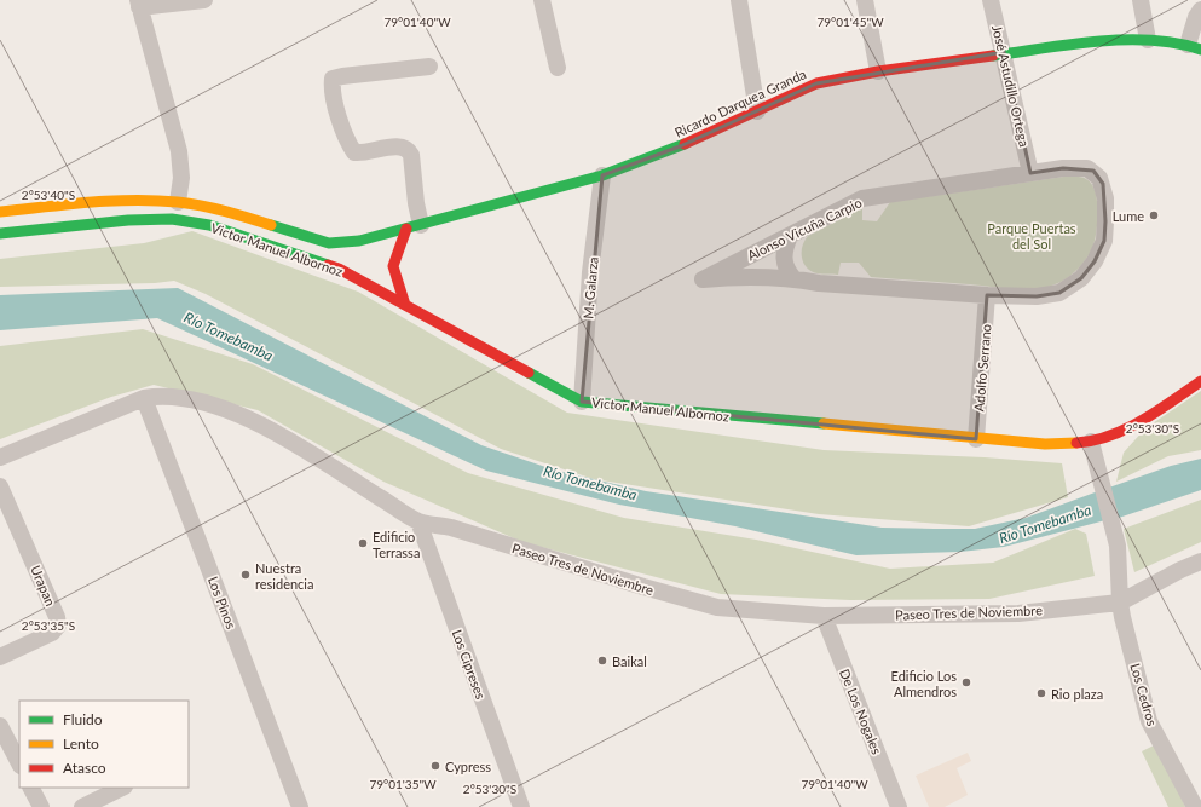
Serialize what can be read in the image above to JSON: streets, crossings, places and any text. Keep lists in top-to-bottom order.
{
  "streets": {
    "main road": ["Ricardo Darquea Granda", "Victor Manuel Albornoz"],
    "street": [
      "José Astudillo Ortega",
      "Alonso Vicuña Carpio",
      "M. Galarza",
      "Adolfo Serrano",
      "Paseo Tres de Noviembre",
      "Urapan",
      "Los Pinos",
      "Los Cipreses",
      "Los Cedros",
      "De Los Nogales"
    ]
  },
  "crossings": [
    ["José Astudillo Ortega", "Ricardo Darquea Granda"],
    ["José Astudillo Ortega", "Alonso Vicuña Carpio"],
    ["Ricardo Darquea Granda", "Victor Manuel Albornoz"],
    ["Ricardo Darquea Granda", "M. Galarza"],
    ["Alonso Vicuña Carpio", "Adolfo Serrano"],
    ["Victor Manuel Albornoz", "M. Galarza"],
    ["Victor Manuel Albornoz", "Adolfo Serrano"],
    ["Victor Manuel Albornoz", "Los Cedros"],
    ["Paseo Tres de Noviembre", "Los Pinos"],
    ["Paseo Tres de Noviembre", "Los Cipreses"],
    ["Paseo Tres de Noviembre", "Los Cedros"],
    ["Paseo Tres de Noviembre", "De Los Nogales"]
  ],
  "water": ["Río Tomebamba"],
  "parks": ["Parque Puertas del Sol"],
  "places": [
    "Lume",
    "Edificio Terrassa",
    "Nuestra residencia",
    "Baikal",
    "Edificio Los Almendros",
    "Rio plaza",
    "Cypress"
  ],
  "legend": ["Fluido", "Lento", "Atasco"],
  "coordinates": [
    "79°01'40\"W",
    "79°01'45\"W",
    "2°53'40\"S",
    "2°53'30\"S",
    "2°53'35\"S",
    "79°01'35\"W"
  ]
}
